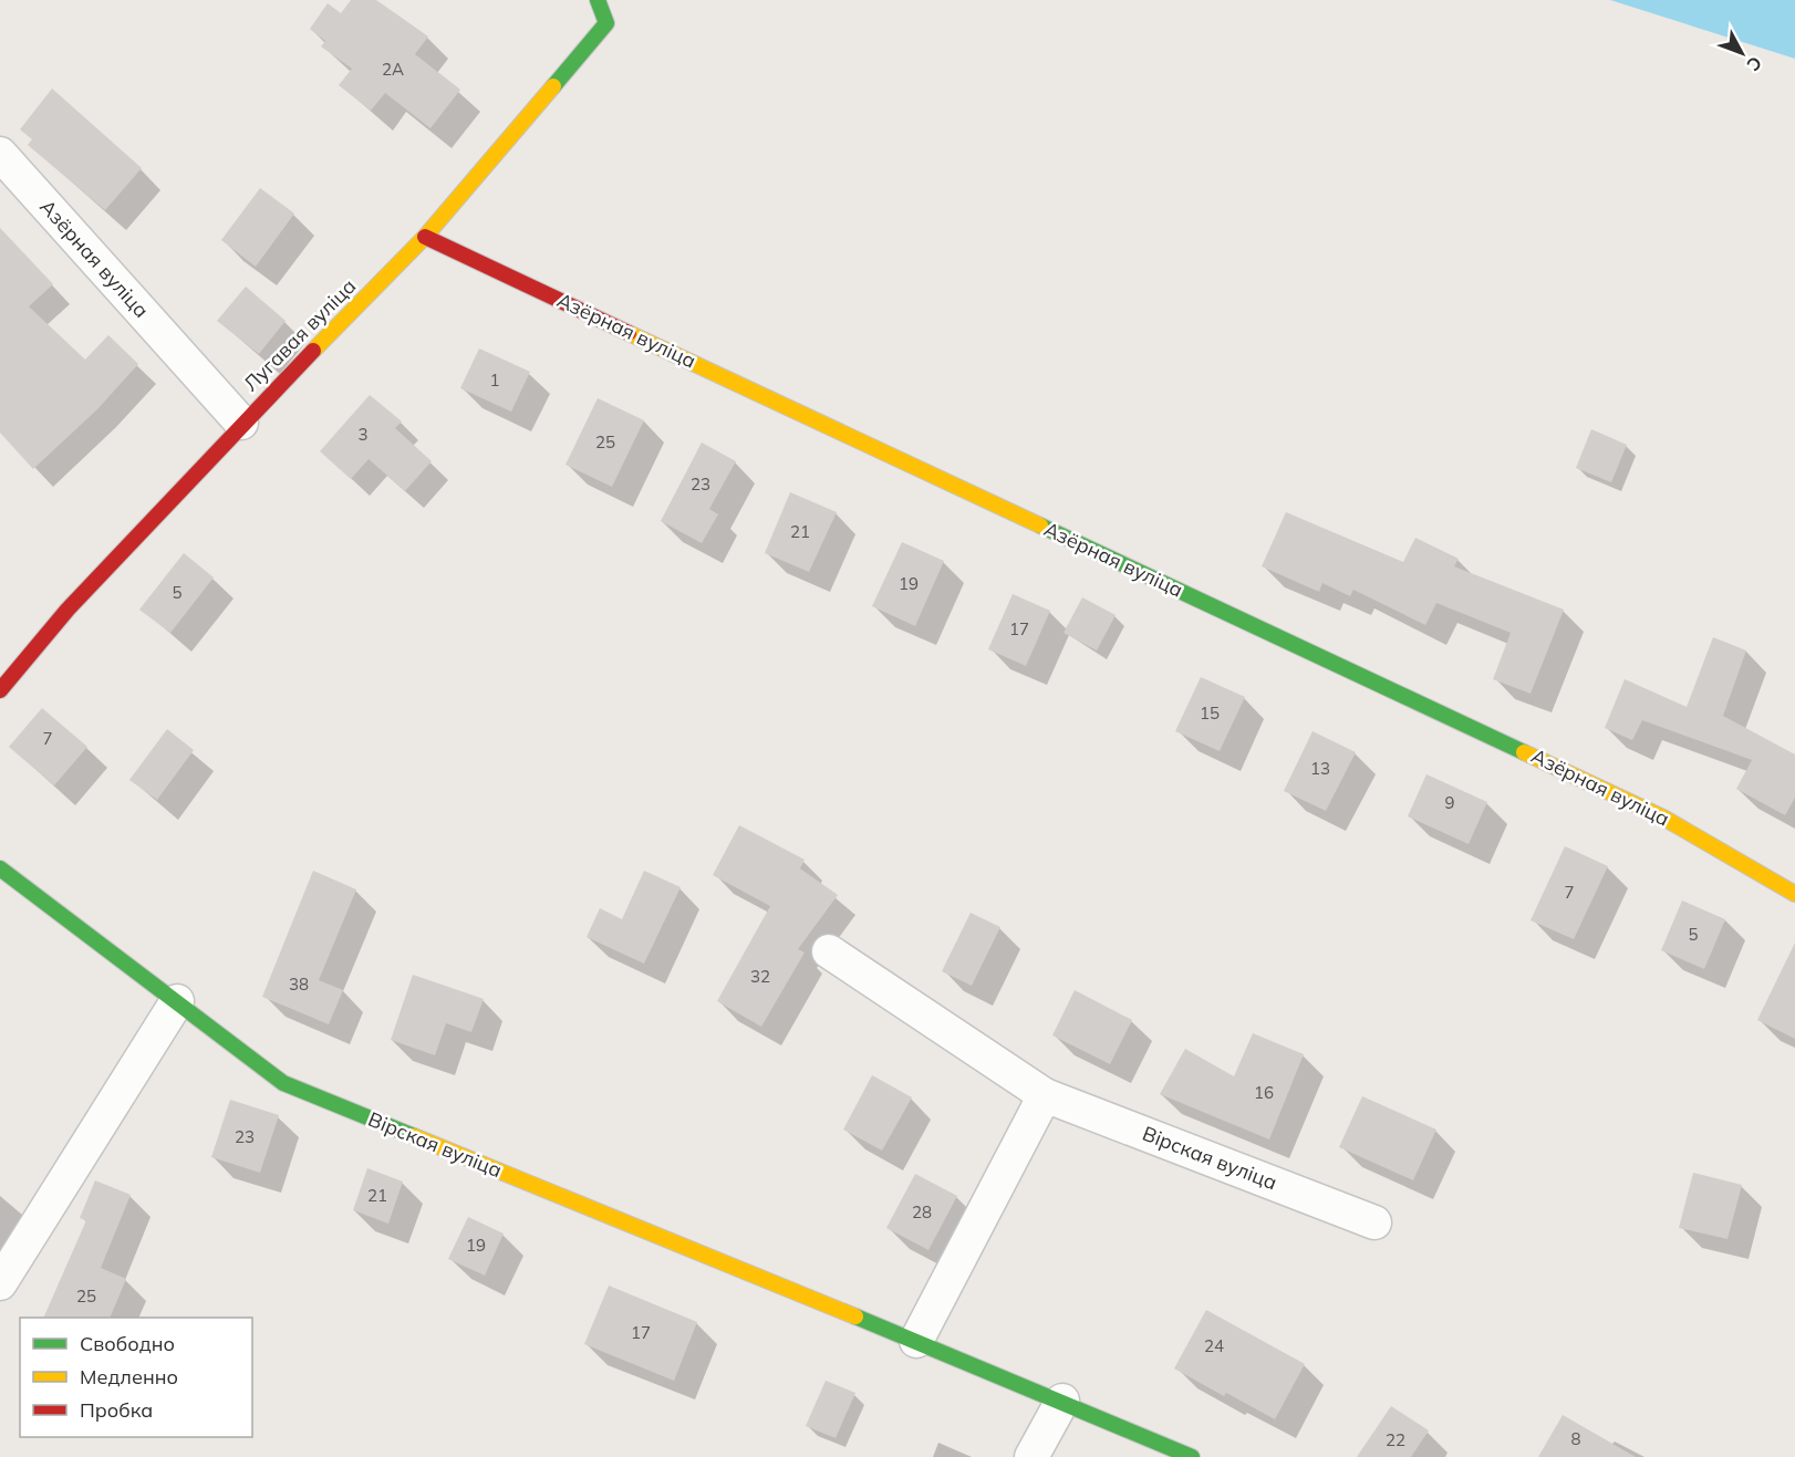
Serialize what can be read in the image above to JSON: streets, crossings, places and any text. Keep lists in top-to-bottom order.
{
  "streets": {
    "street": ["Азёрная вуліца", "Лугавая вуліца", "Вірская вуліца"]
  },
  "crossings": [
    ["Азёрная вуліца", "Лугавая вуліца"]
  ],
  "house_numbers": [
    "2А",
    "1",
    "3",
    "25",
    "23",
    "21",
    "19",
    "5",
    "17",
    "15",
    "7",
    "13",
    "9",
    "7",
    "5",
    "32",
    "38",
    "16",
    "23",
    "21",
    "28",
    "19",
    "25",
    "17",
    "24",
    "8",
    "22"
  ],
  "legend": ["Свободно", "Медленно", "Пробка"],
  "north": "bottom right"
}
